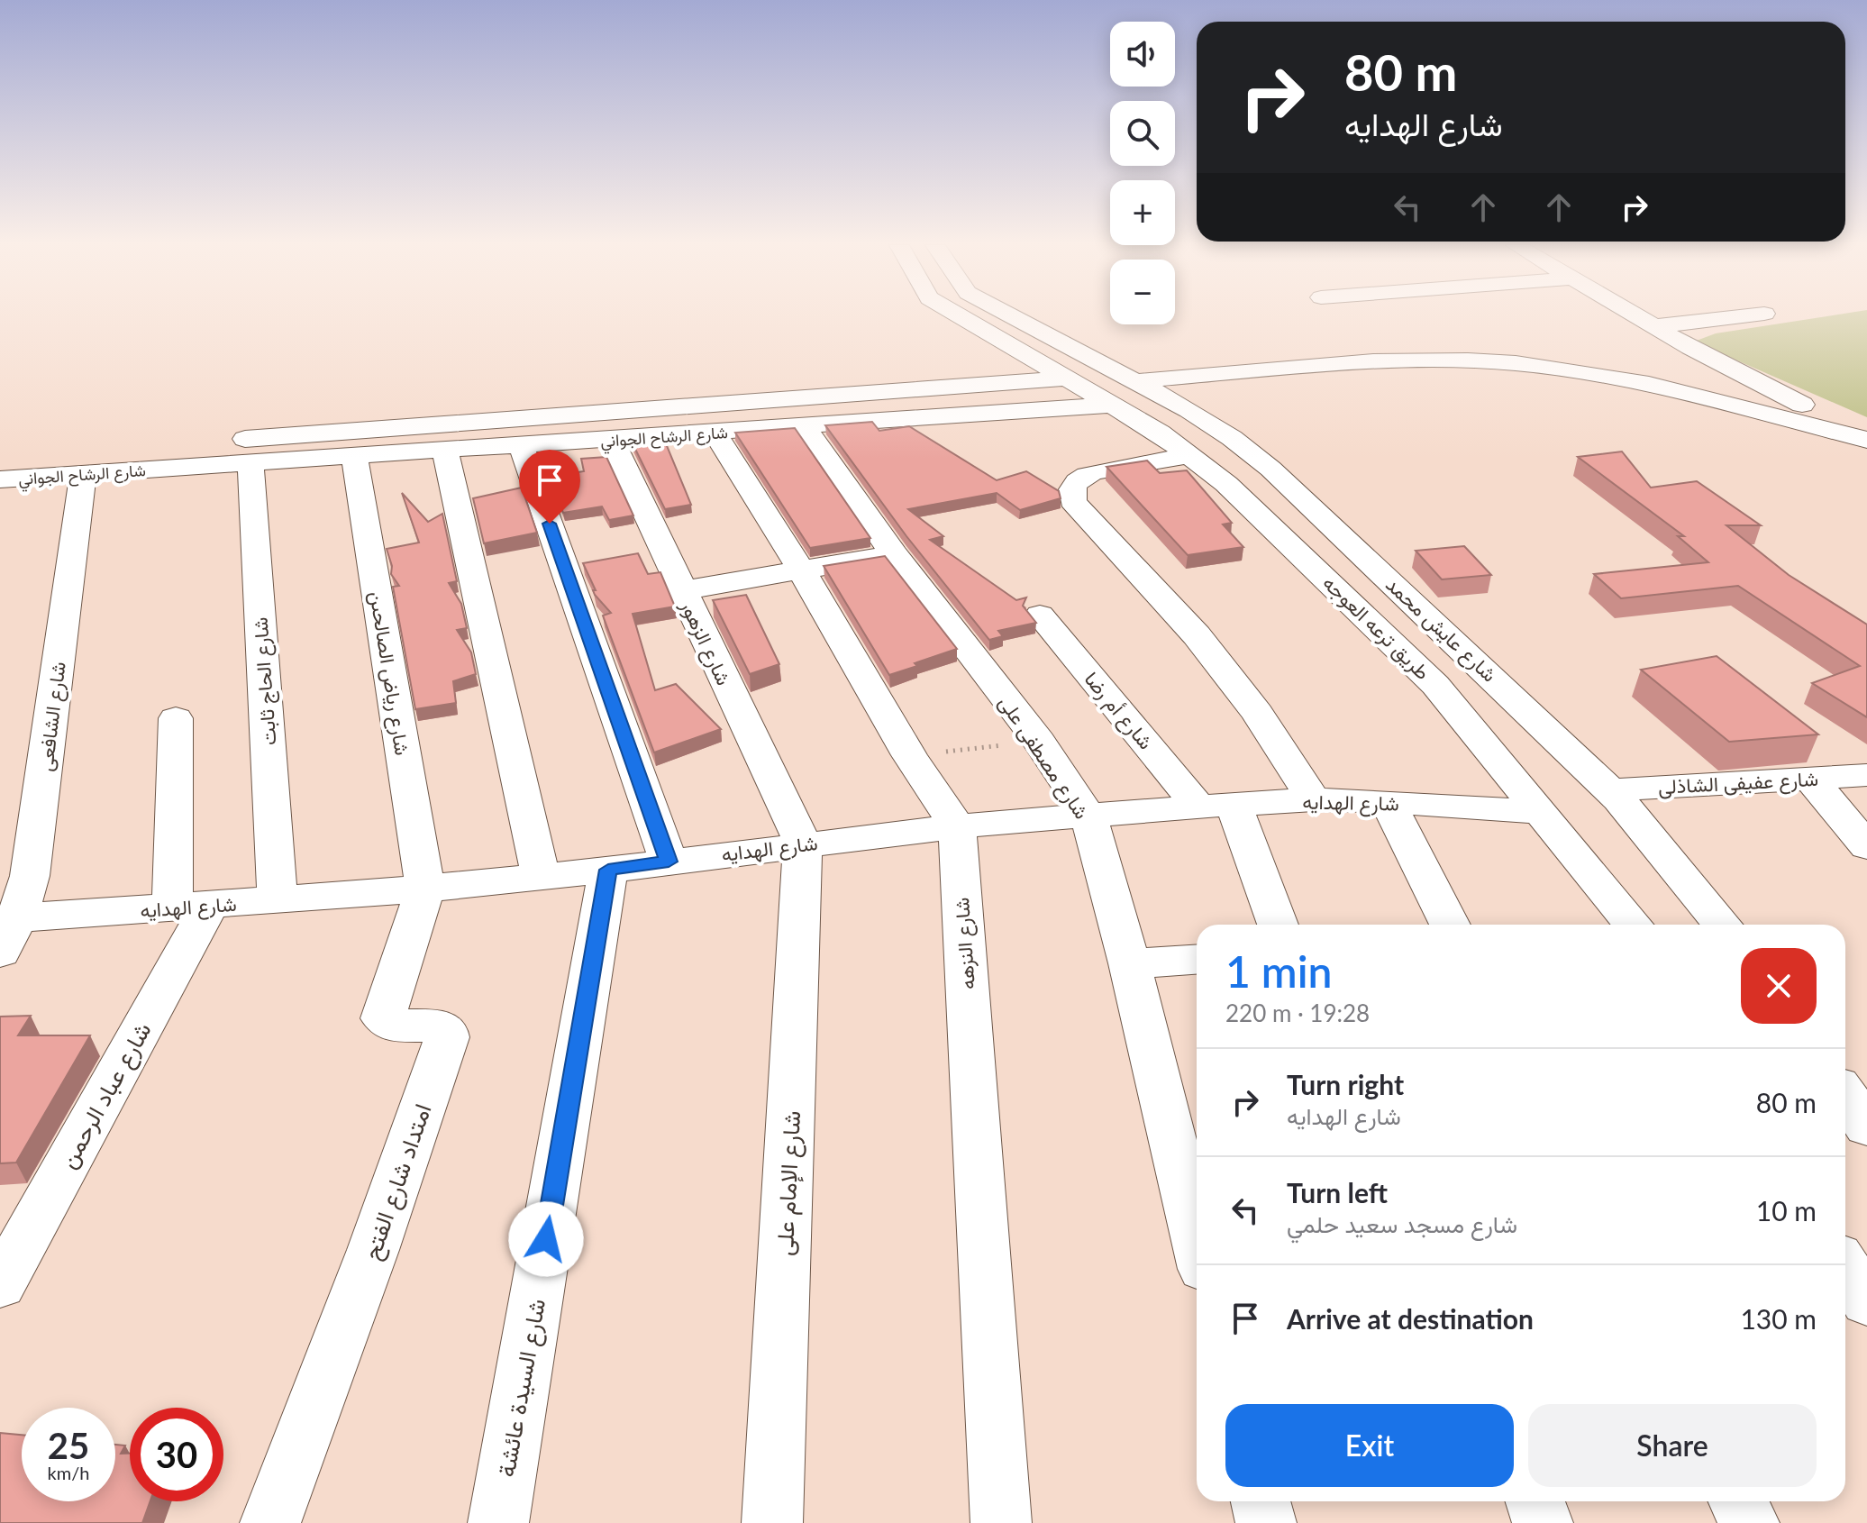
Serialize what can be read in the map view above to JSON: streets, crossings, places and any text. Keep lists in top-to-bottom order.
{
  "streets": {
    "street": [
      "شارع الرشاح الجواني",
      "طريق ترعه العوجه",
      "شارع عايش محمد",
      "شارع الزهور",
      "شارع رياض الصالحىن",
      "شارع الحاج ثابت",
      "شارع أم رضا",
      "شارع الشافعى",
      "شارع مصطفى على",
      "شارع عفيفى الشاذلى",
      "شارع الهدايه",
      "شارع النزهه",
      "شارع عباد الرحمن",
      "امتداد شارع الفتح",
      "شارع الإمام على",
      "شارع السيدة عائشة"
    ]
  },
  "crossings": [
    ["شارع الرشاح الجواني", "طريق ترعه العوجه"],
    ["شارع الرشاح الجواني", "شارع الزهور"],
    ["شارع الرشاح الجواني", "شارع رياض الصالحىن"],
    ["شارع الرشاح الجواني", "شارع الحاج ثابت"],
    ["شارع الرشاح الجواني", "شارع الشافعى"],
    ["شارع الرشاح الجواني", "شارع مصطفى على"],
    ["طريق ترعه العوجه", "شارع الهدايه"],
    ["شارع عايش محمد", "شارع عفيفى الشاذلى"],
    ["شارع الزهور", "شارع الهدايه"],
    ["شارع الزهور", "شارع الإمام على"],
    ["شارع رياض الصالحىن", "شارع الهدايه"],
    ["شارع رياض الصالحىن", "امتداد شارع الفتح"],
    ["شارع الحاج ثابت", "شارع الهدايه"],
    ["شارع أم رضا", "شارع الهدايه"],
    ["شارع الشافعى", "شارع الهدايه"],
    ["شارع مصطفى على", "شارع الهدايه"],
    ["شارع الهدايه", "شارع النزهه"],
    ["شارع الهدايه", "شارع عباد الرحمن"],
    ["شارع الهدايه", "امتداد شارع الفتح"],
    ["شارع الهدايه", "شارع الإمام على"],
    ["شارع الهدايه", "شارع السيدة عائشة"]
  ],
  "page": {
    "map_buttons": ["+", "−"],
    "turn": ["80 m", "شارع الهدايه"],
    "heading": ["1 min", "220 m · 19:28"],
    "list": [
      {
        "name": "Turn right",
        "note": "شارع الهدايه",
        "value": "80 m"
      },
      {
        "name": "Turn left",
        "note": "شارع مسجد سعيد حلمي",
        "value": "10 m"
      },
      {
        "name": "Arrive at destination",
        "value": "130 m"
      }
    ],
    "buttons": ["Exit", "Share"],
    "speed": "25 km/h",
    "limit": "30"
  }
}
